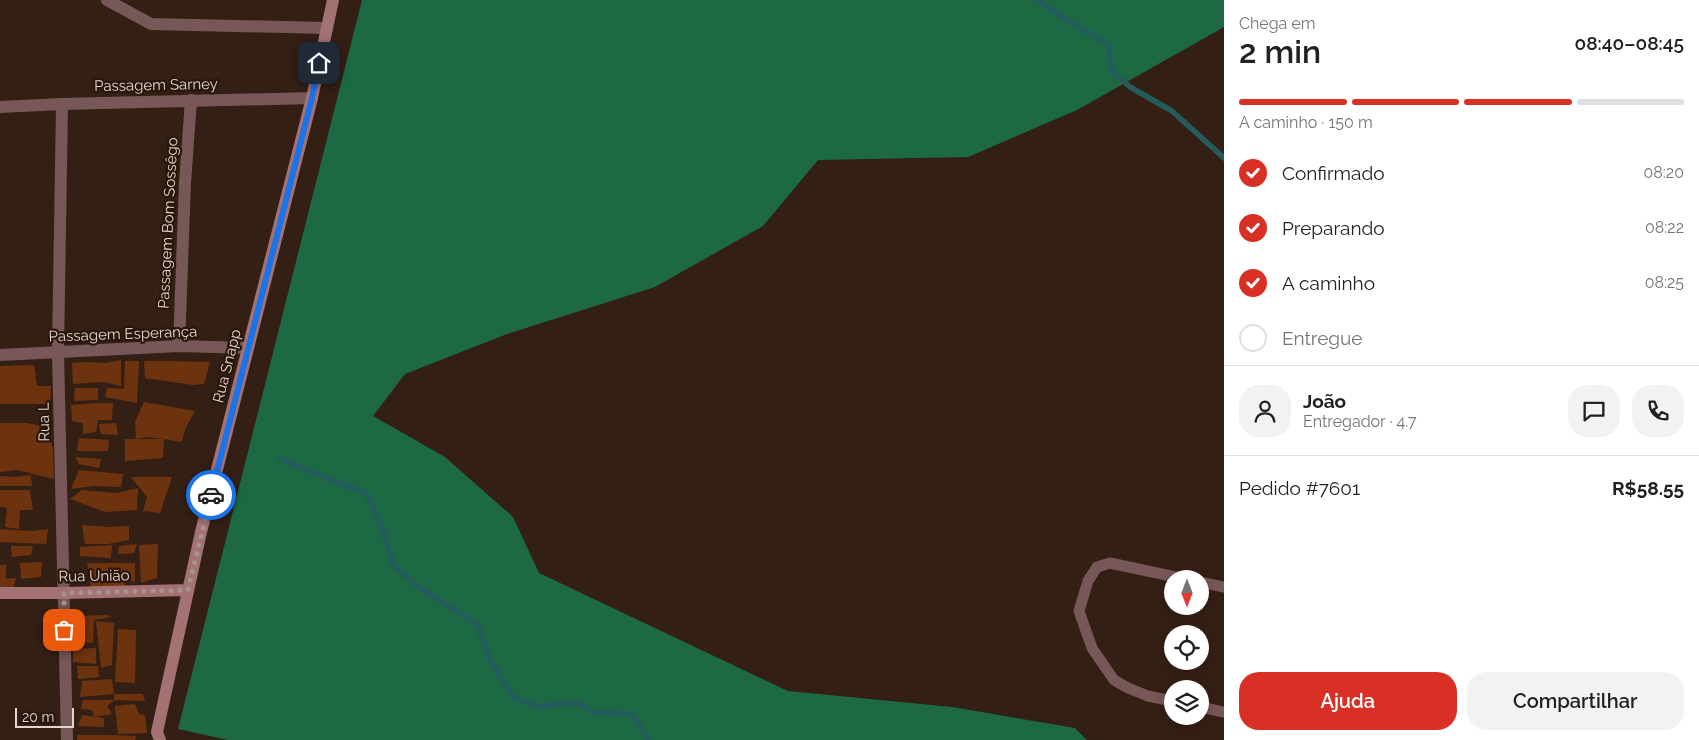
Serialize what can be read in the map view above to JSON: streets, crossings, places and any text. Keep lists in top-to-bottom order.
{
  "streets": {
    "main road": ["Rua Snapp", "Rua União"],
    "street": [
      "Passagem Sarney",
      "Passagem Bom Sossêgo",
      "Passagem Esperança",
      "Rua L"
    ]
  },
  "crossings": [
    ["Passagem Sarney", "Passagem Bom Sossêgo"],
    ["Passagem Sarney", "Rua Snapp"],
    ["Passagem Sarney", "Rua L"],
    ["Passagem Bom Sossêgo", "Passagem Esperança"],
    ["Passagem Esperança", "Rua Snapp"],
    ["Passagem Esperança", "Rua L"],
    ["Rua Snapp", "Rua União"],
    ["Rua L", "Rua União"]
  ],
  "scale_bar": "20 m",
  "north": "bottom",
  "page": {
    "heading": ["2 min", "Chega em", "08:40–08:45"],
    "panel": [
      "João",
      "Entregador · 4.7",
      "Pedido #7601",
      "R$58.55"
    ],
    "bar": "A caminho · 150 m",
    "list": [
      ["Confirmado", "08:20"],
      ["Preparando", "08:22"],
      ["A caminho", "08:25"],
      "Entregue"
    ],
    "buttons": ["Ajuda", "Compartilhar"],
    "scale": "20 m"
  }
}
